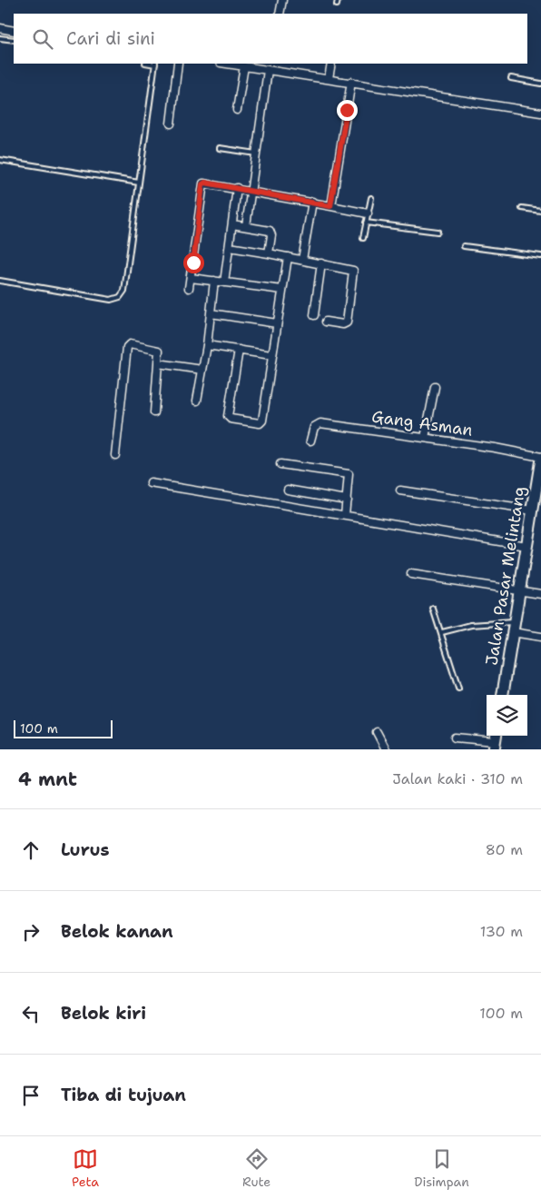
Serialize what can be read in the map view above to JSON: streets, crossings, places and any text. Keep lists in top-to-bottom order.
{
  "streets": {
    "street": ["Gang Asman", "Jalan Pasar Melintang"]
  },
  "crossings": [
    ["Gang Asman", "Jalan Pasar Melintang"]
  ],
  "scale_bar": "100 m",
  "page": {
    "search": "Cari di sini",
    "scale": "100 m",
    "heading": ["4 mnt", "Jalan kaki · 310 m"],
    "list": [
      ["Lurus", "80 m"],
      ["Belok kanan", "130 m"],
      ["Belok kiri", "100 m"],
      "Tiba di tujuan"
    ],
    "nav": ["Peta", "Rute", "Disimpan"]
  }
}
